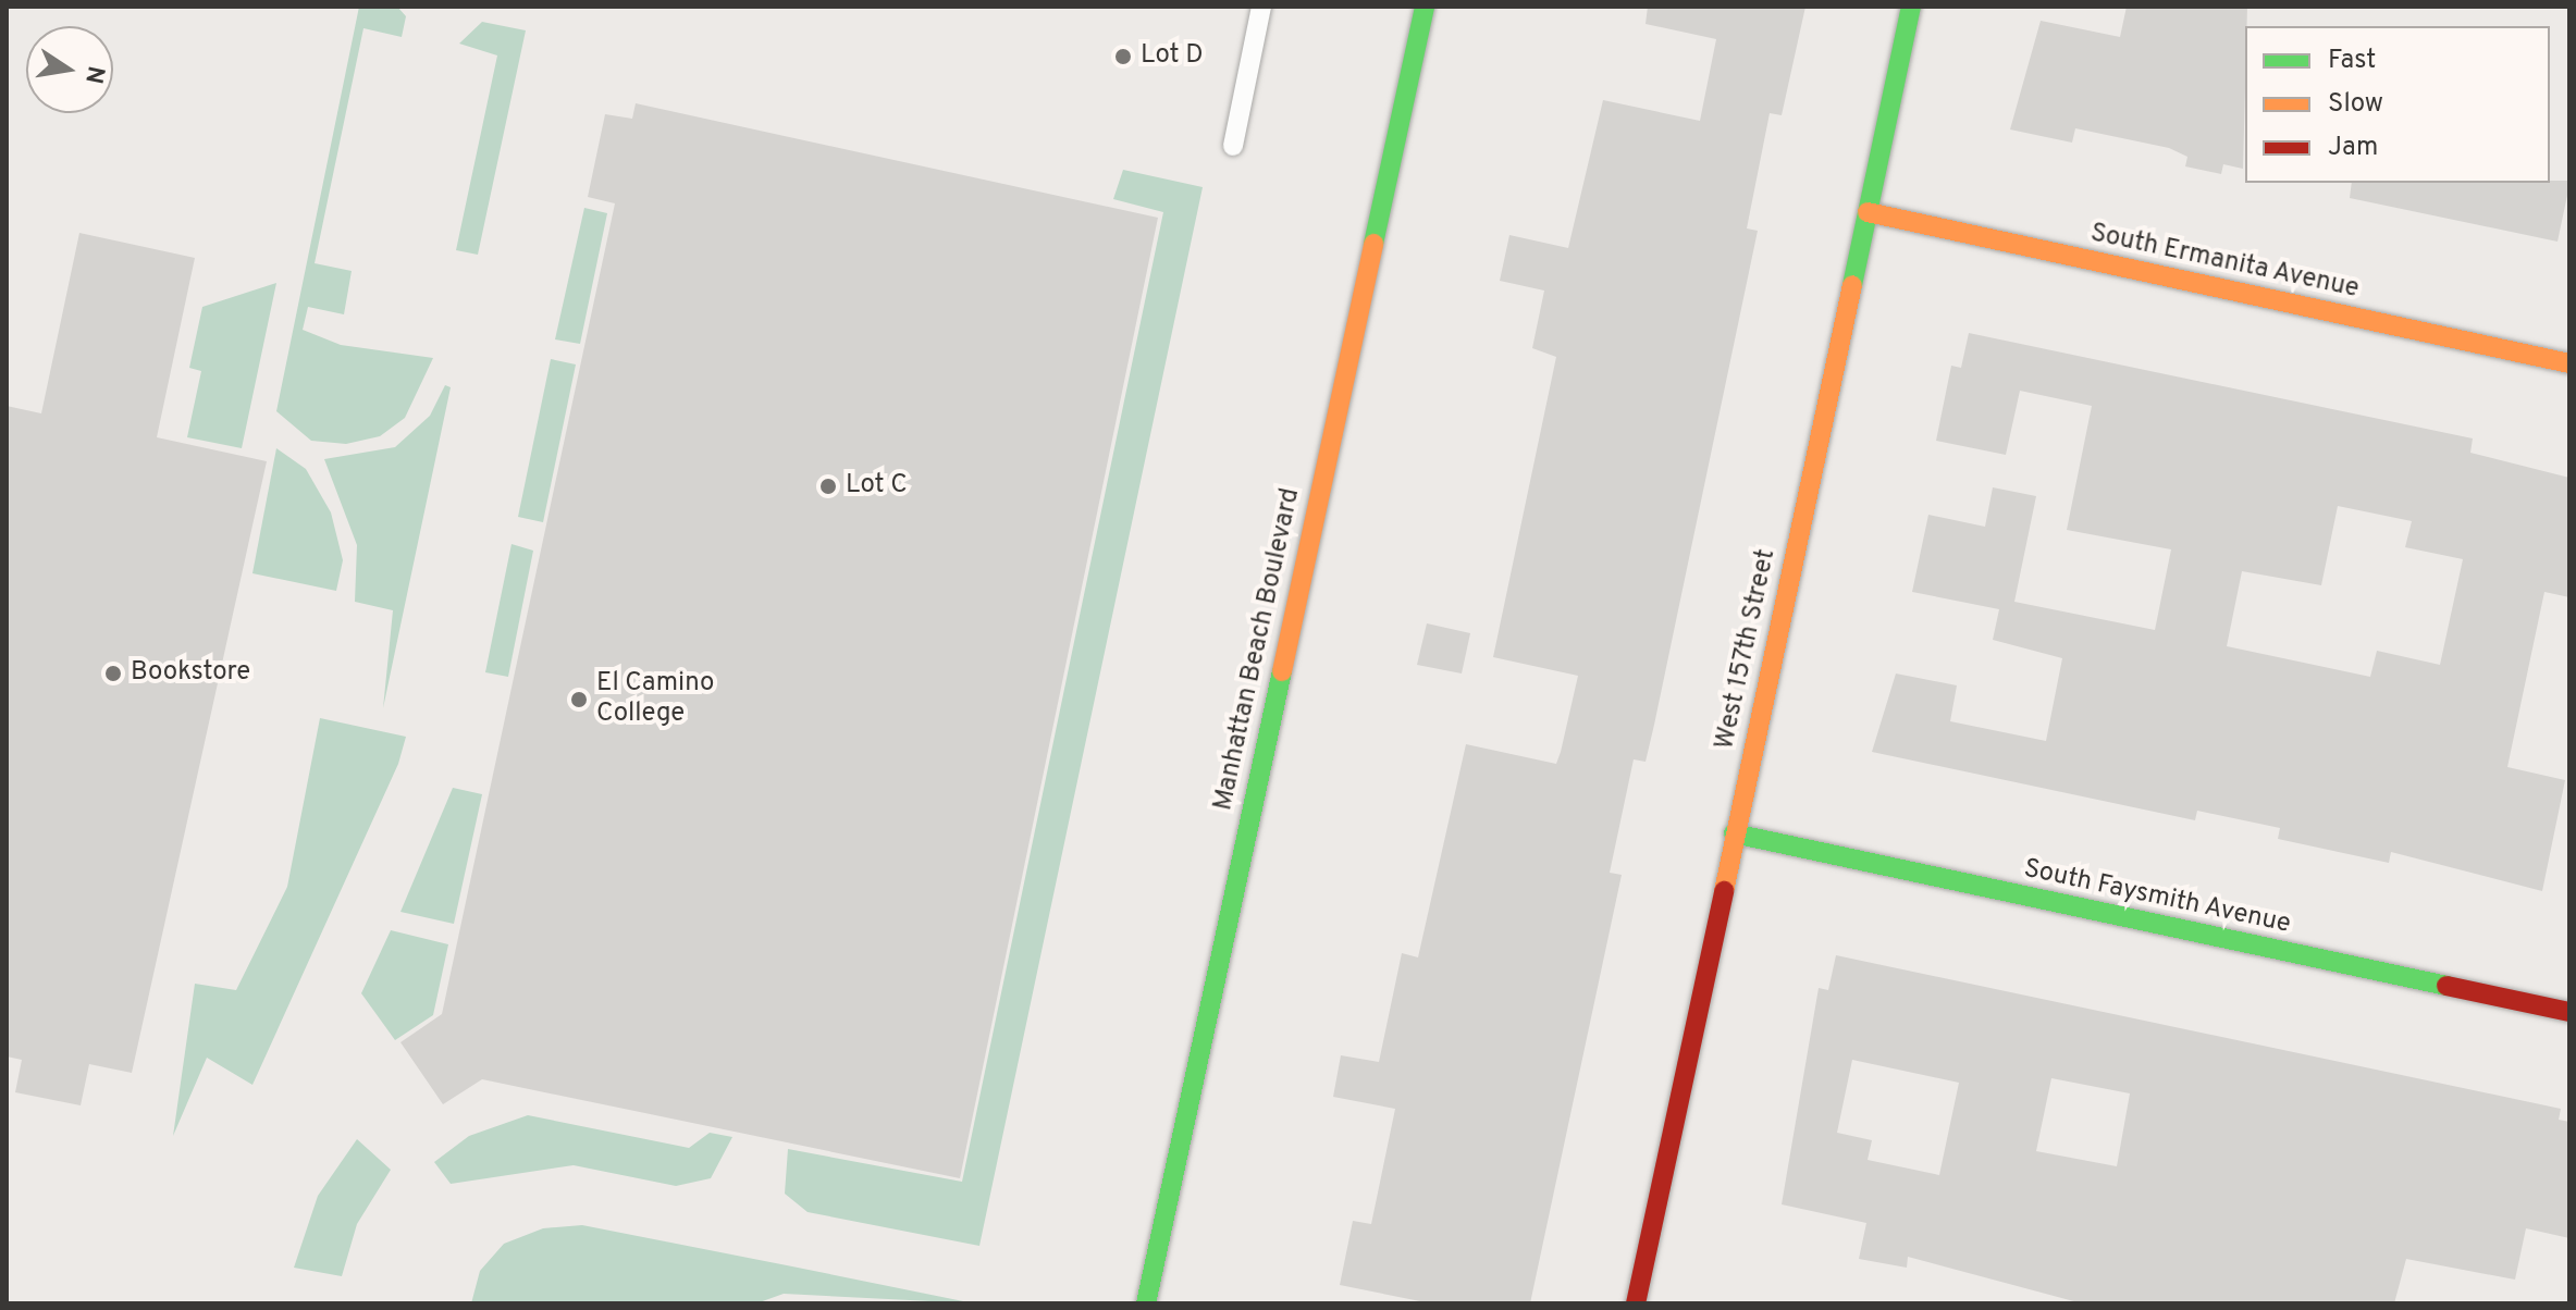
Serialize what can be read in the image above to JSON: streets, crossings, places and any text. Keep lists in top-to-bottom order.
{
  "streets": {
    "street": [
      "South Ermanita Avenue",
      "Manhattan Beach Boulevard",
      "West 157th Street",
      "South Faysmith Avenue"
    ]
  },
  "crossings": [
    ["South Ermanita Avenue", "West 157th Street"],
    ["West 157th Street", "South Faysmith Avenue"]
  ],
  "places": [
    "Lot D",
    "Lot C",
    "Bookstore",
    "El Camino College"
  ],
  "legend": ["Fast", "Slow", "Jam"],
  "north": "right"
}
